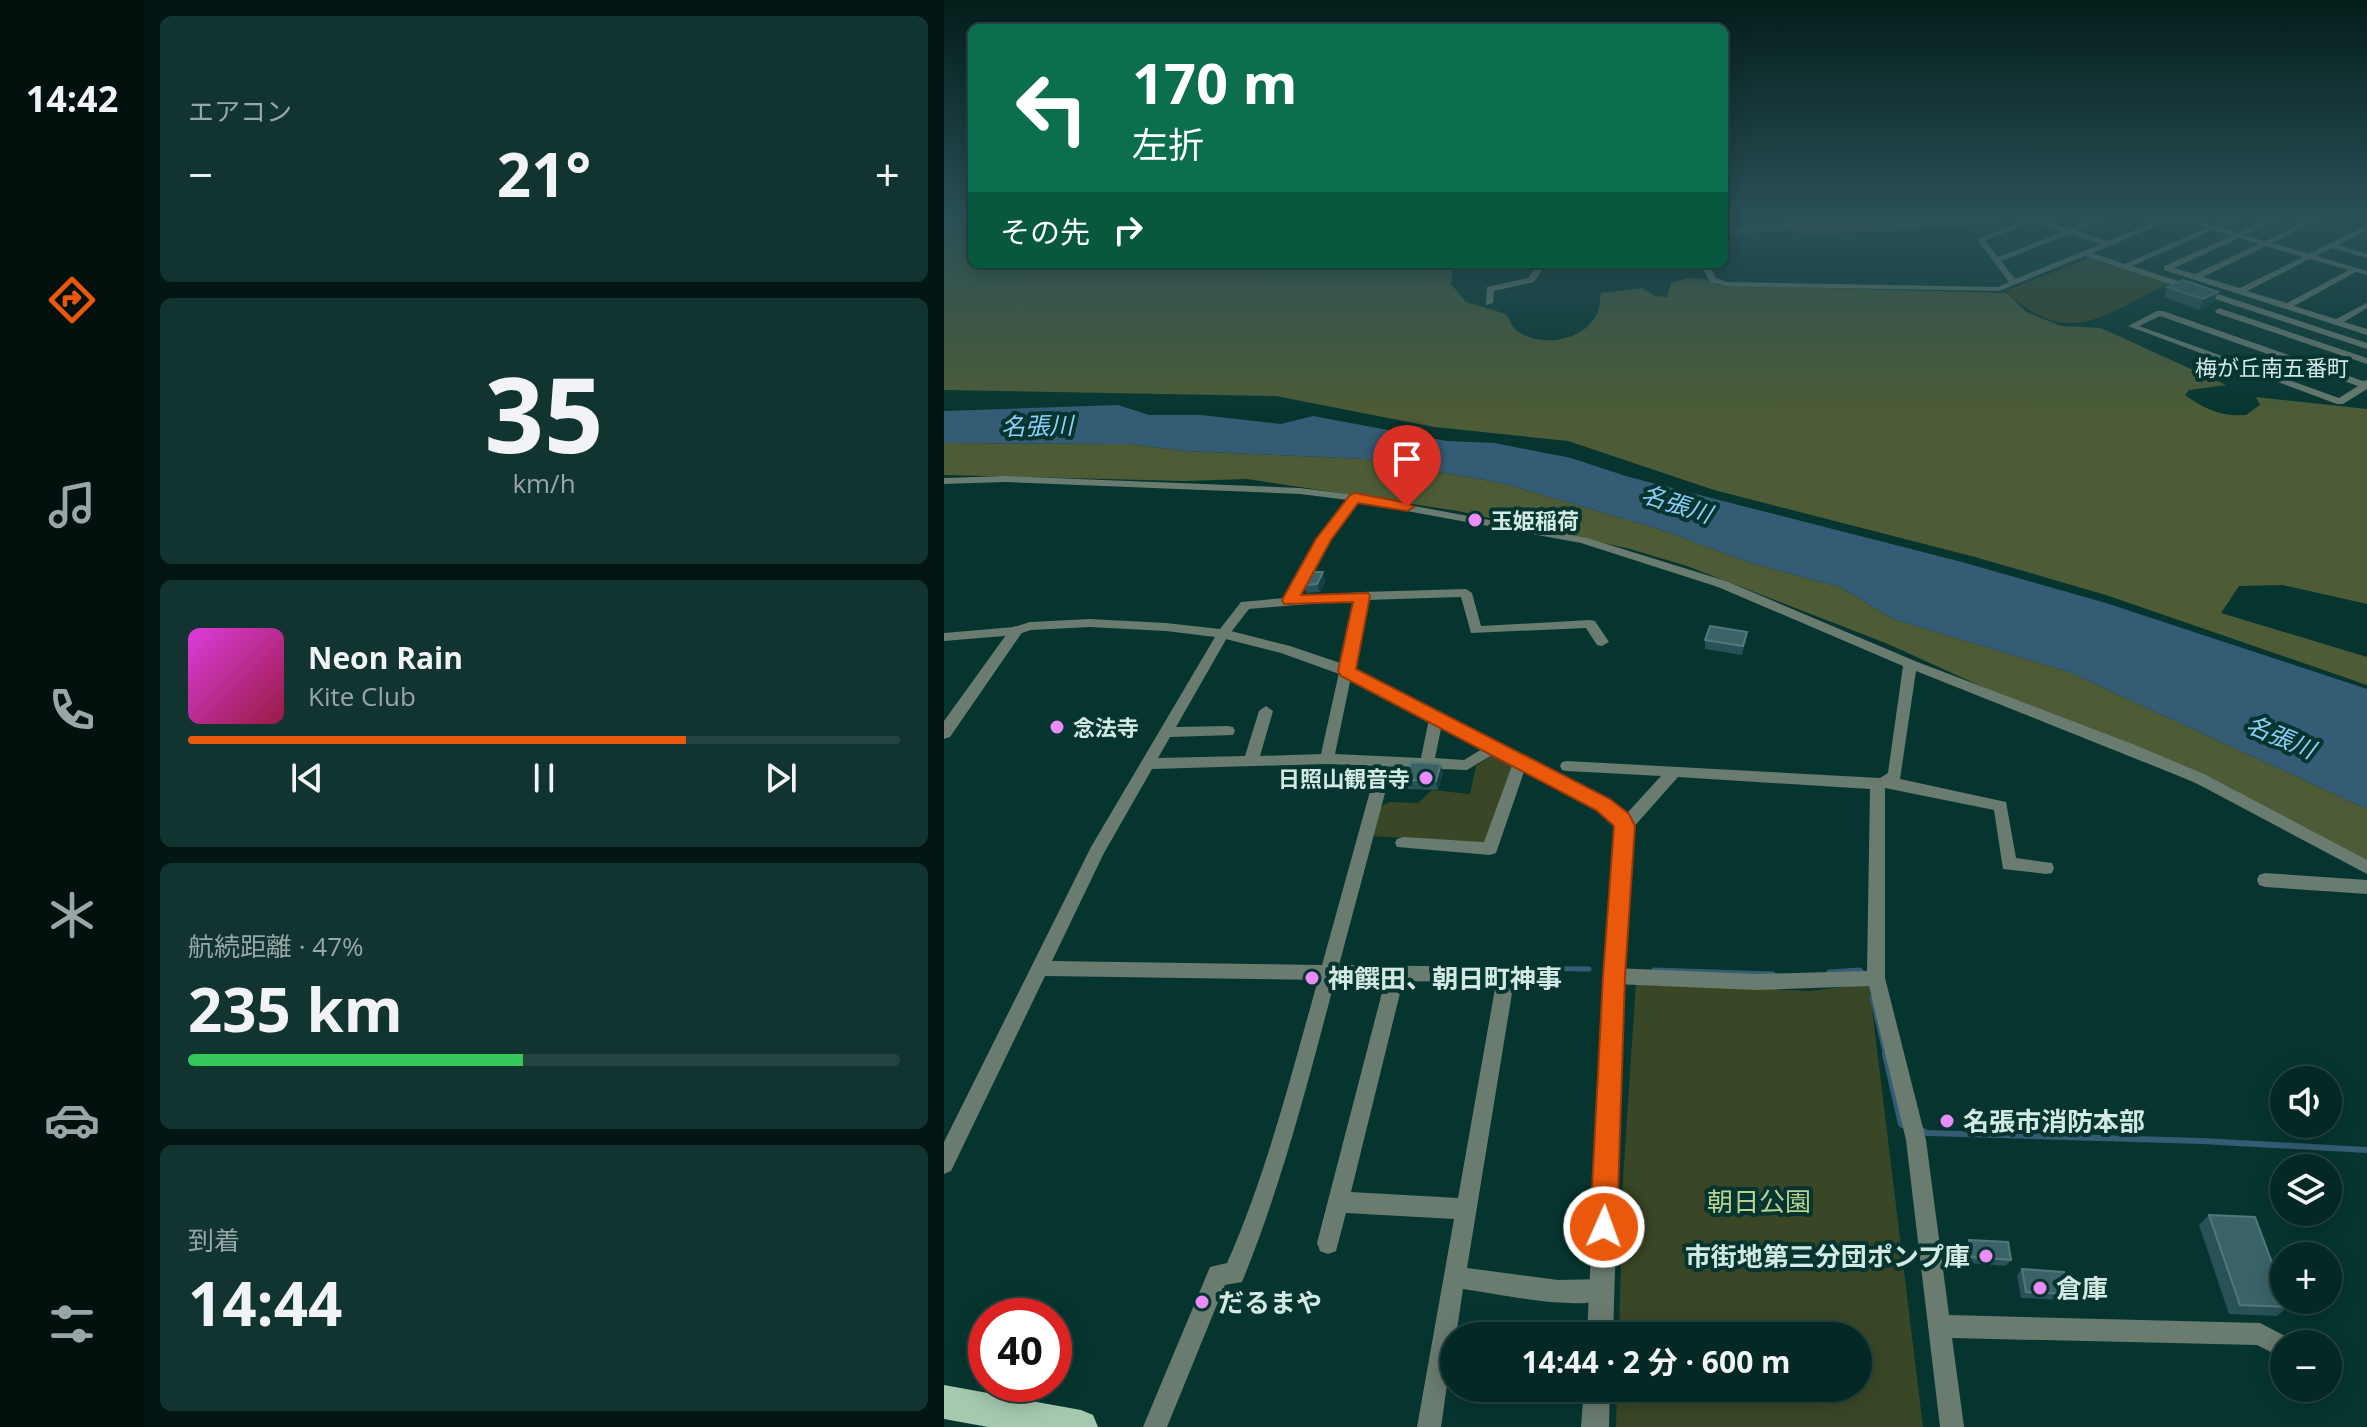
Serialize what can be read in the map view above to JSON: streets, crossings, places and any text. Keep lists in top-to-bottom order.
{
  "districts": ["梅が丘南五番町"],
  "water": ["名張川"],
  "parks": ["朝日公園"],
  "places": [
    "玉姫稲荷",
    "念法寺",
    "日照山観音寺",
    "神饌田、朝日町神事",
    "名張市消防本部",
    "市街地第三分団ポンプ庫",
    "倉庫",
    "だるまや"
  ],
  "page": {
    "tabs": "14:42",
    "tile": [
      "エアコン",
      ["35", "km/h"],
      ["航続距離 · 47%", "235 km"],
      ["到着", "14:44"]
    ],
    "turn": ["170 m", "左折"],
    "heat": ["−", "21°", "+"],
    "then": "その先",
    "song": ["Neon Rain", "Kite Club"],
    "map_buttons": ["+", "−"],
    "limit": "40",
    "trip": "14:44 · 2 分 · 600 m"
  }
}
